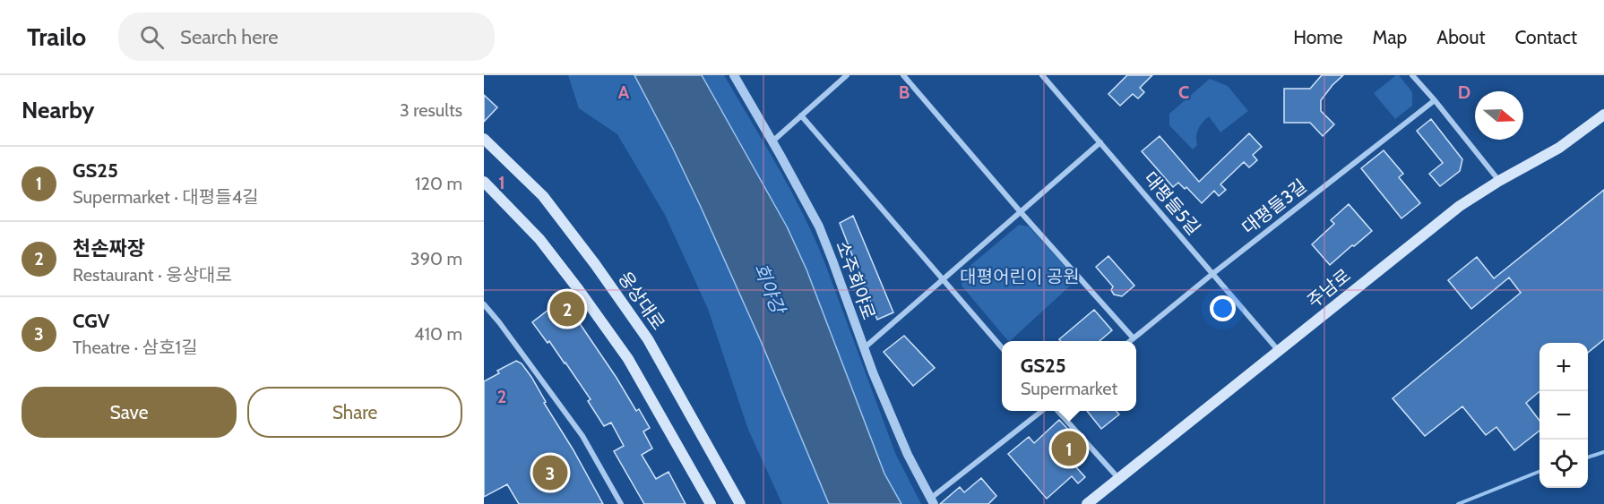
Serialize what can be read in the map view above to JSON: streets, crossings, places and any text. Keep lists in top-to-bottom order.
{
  "streets": {
    "main road": ["주남로", "웅상대로"],
    "street": ["대평들5길", "대평들3길", "소주회야로"]
  },
  "crossings": [
    ["대평들5길", "대평들3길"],
    ["대평들5길", "주남로"]
  ],
  "water": ["회야강"],
  "parks": ["대평어린이 공원"],
  "north": "right",
  "page": {
    "header": "Trailo",
    "search": "Search here",
    "nav": [
      "Home",
      "Map",
      "About",
      "Contact"
    ],
    "heading": ["Nearby", "3 results"],
    "list": [
      {
        "mark": "1",
        "name": "GS25",
        "note": "Supermarket · 대평들4길",
        "value": "120 m"
      },
      {
        "mark": "2",
        "name": "천손짜장",
        "note": "Restaurant · 웅상대로",
        "value": "390 m"
      },
      {
        "mark": "3",
        "name": "CGV",
        "note": "Theatre · 삼호1길",
        "value": "410 m"
      }
    ],
    "pins": ["2", "1", "3"],
    "popup": ["GS25", "Supermarket"],
    "map_buttons": ["+", "−"],
    "buttons": ["Save", "Share"]
  },
  "grid": {
    "columns": [
      "A",
      "B",
      "C",
      "D"
    ],
    "rows": ["1", "2"]
  }
}
